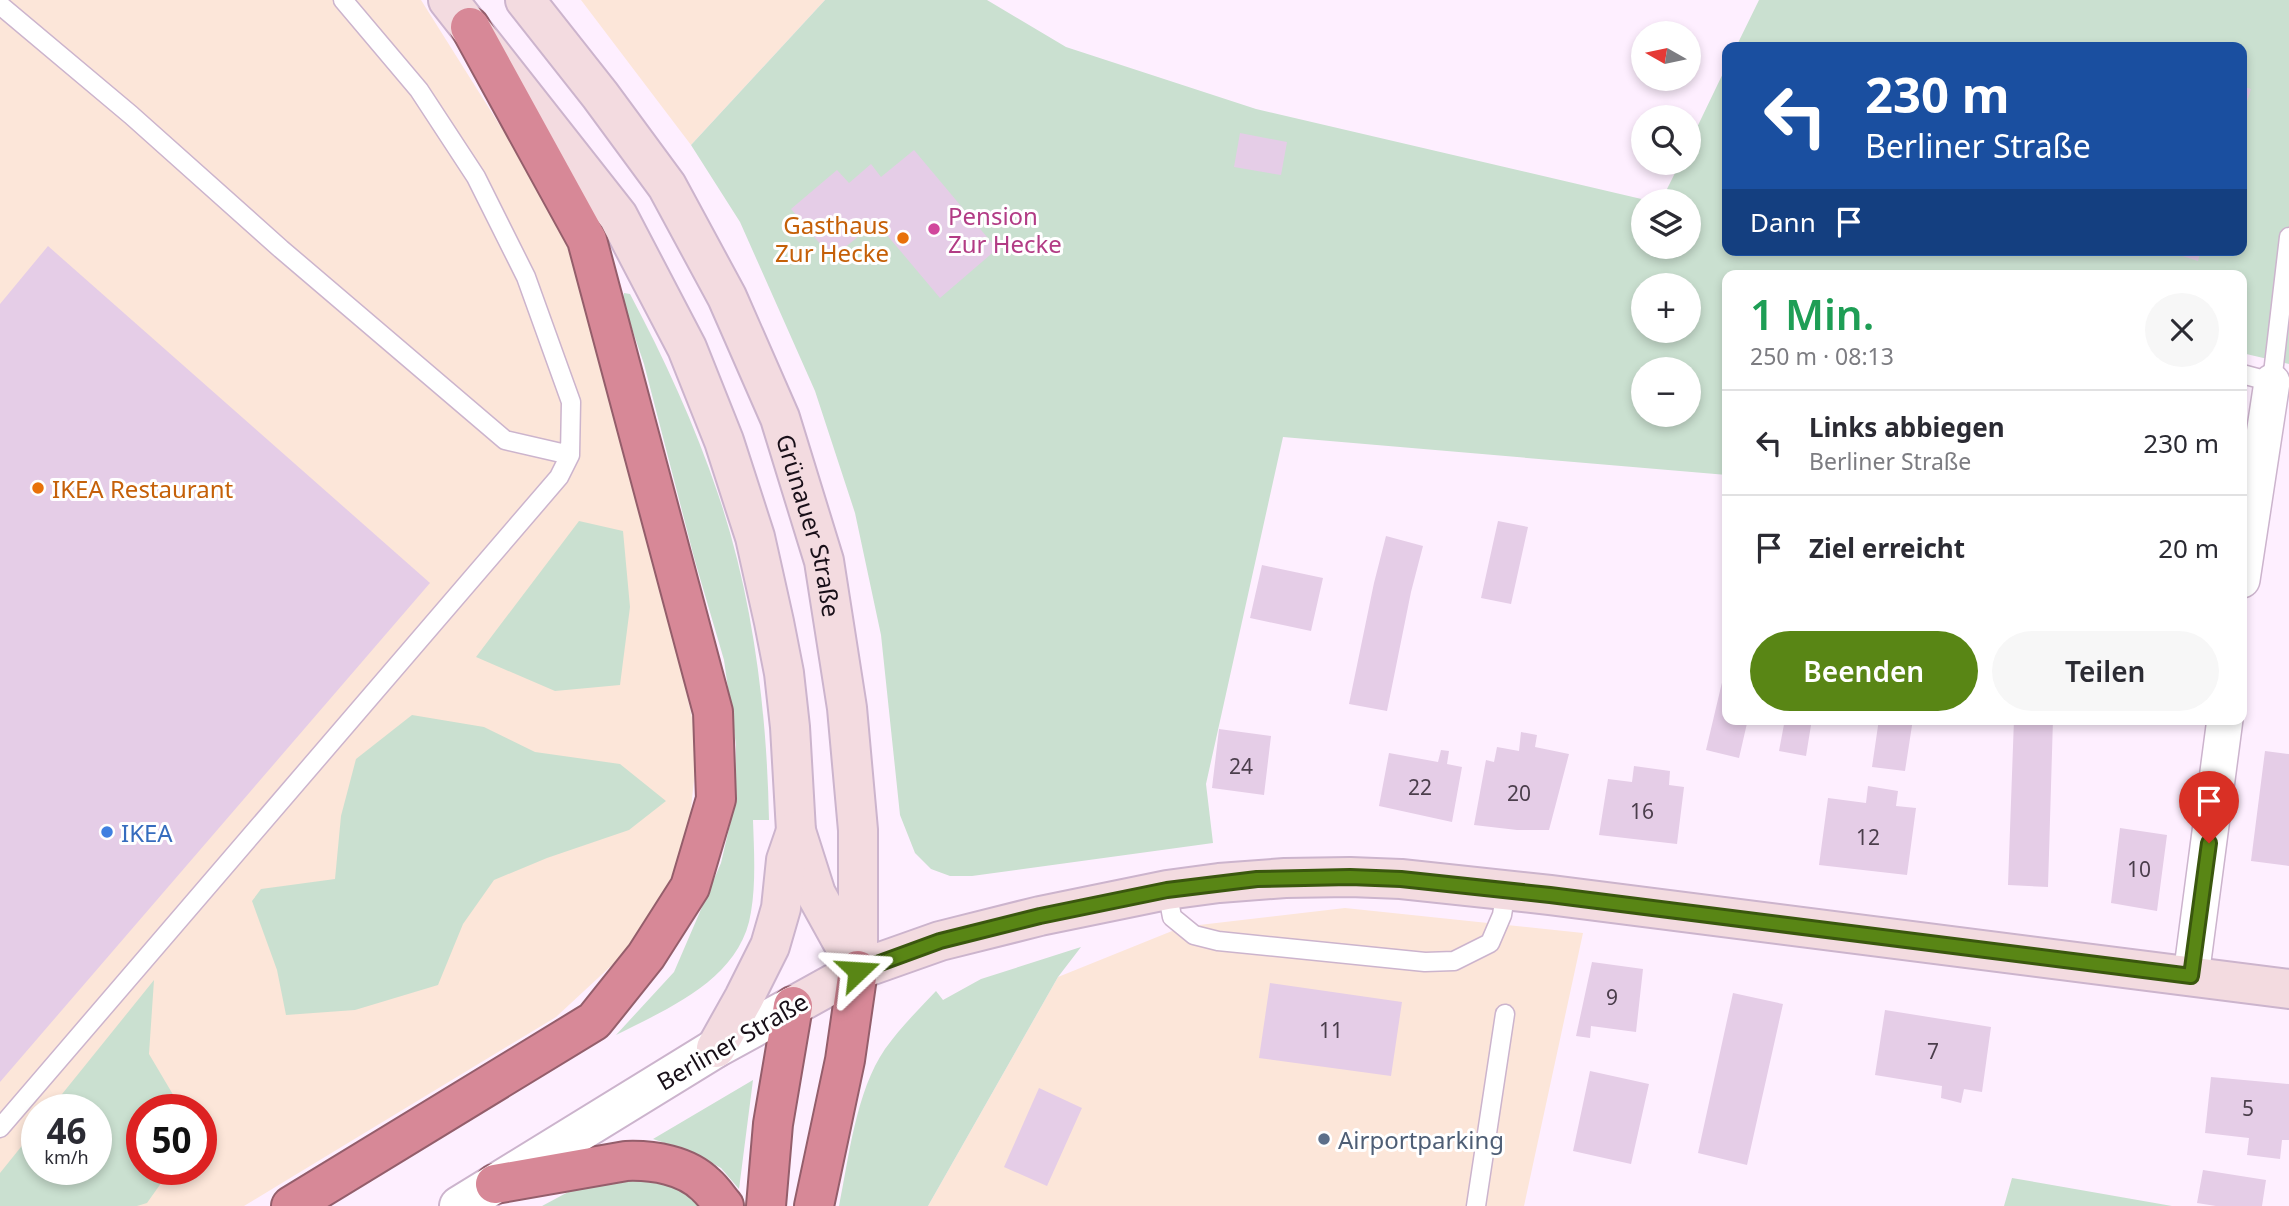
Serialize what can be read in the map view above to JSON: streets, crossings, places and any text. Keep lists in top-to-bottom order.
{
  "streets": {
    "main road": ["Grünauer Straße", "Berliner Straße"]
  },
  "crossings": [
    ["Grünauer Straße", "Berliner Straße"]
  ],
  "places": [
    "Pension Zur Hecke",
    "Gasthaus Zur Hecke",
    "IKEA Restaurant",
    "IKEA",
    "Airportparking"
  ],
  "house_numbers": [
    "24",
    "22",
    "20",
    "16",
    "12",
    "10",
    "9",
    "11",
    "7",
    "5"
  ],
  "north": "left",
  "page": {
    "map_buttons": ["+", "−"],
    "turn": ["230 m", "Berliner Straße"],
    "then": "Dann",
    "heading": ["1 Min.", "250 m · 08:13"],
    "list": [
      {
        "name": "Links abbiegen",
        "note": "Berliner Straße",
        "value": "230 m"
      },
      {
        "name": "Ziel erreicht",
        "value": "20 m"
      }
    ],
    "buttons": ["Beenden", "Teilen"],
    "speed": "46 km/h",
    "limit": "50"
  }
}
